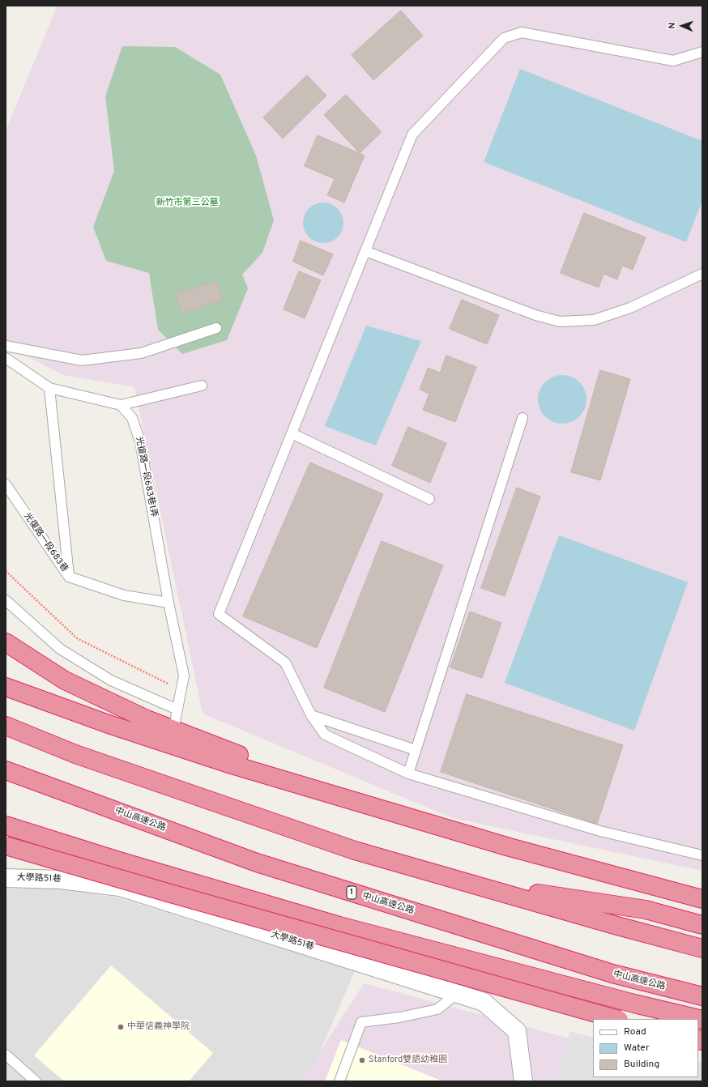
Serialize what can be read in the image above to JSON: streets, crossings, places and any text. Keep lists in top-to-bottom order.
{
  "streets": {
    "highway": ["中山高速公路", "1"],
    "street": ["大學路51巷"],
    "lane": ["光復路一段683巷1弄", "光復路一段683巷"]
  },
  "crossings": [
    ["光復路一段683巷1弄", "光復路一段683巷"]
  ],
  "parks": ["新竹市第三公墓"],
  "places": ["中華信義神學院", "Stanford雙語幼稚園"],
  "legend": ["Road", "Water", "Building"],
  "north": "left"
}
